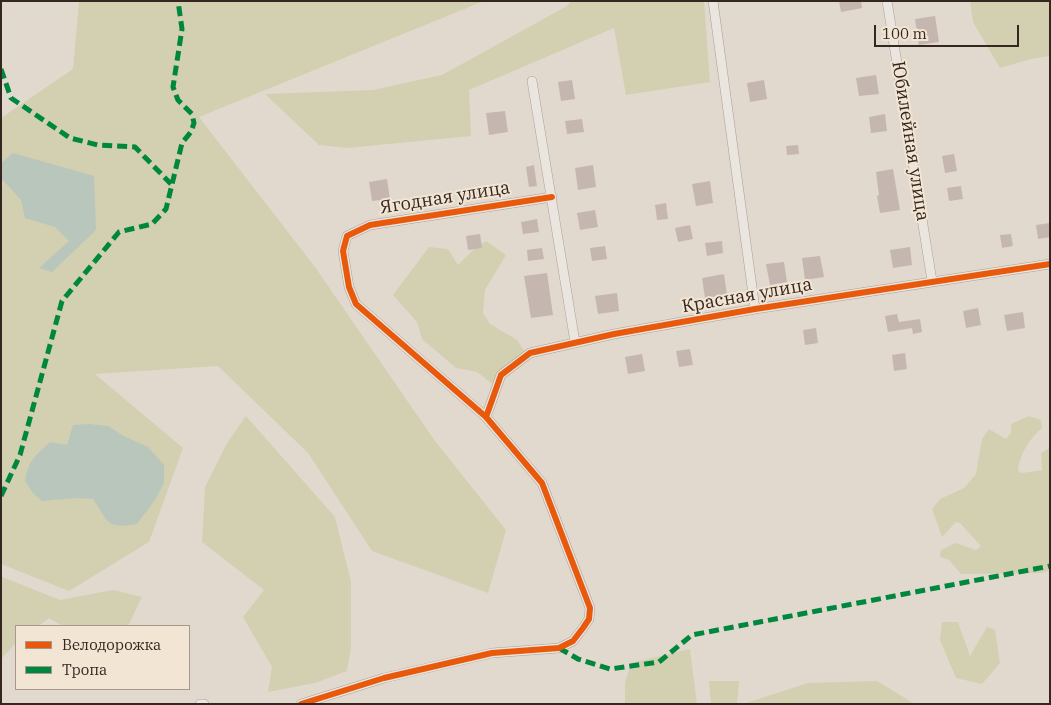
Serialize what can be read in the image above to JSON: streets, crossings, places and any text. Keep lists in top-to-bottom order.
{
  "streets": {
    "street": ["Юбилейная улица", "Ягодная улица", "Красная улица"]
  },
  "crossings": [
    ["Юбилейная улица", "Красная улица"],
    ["Ягодная улица", "Красная улица"]
  ],
  "legend": ["Велодорожка", "Тропа"],
  "scale_bar": "100 m"
}
